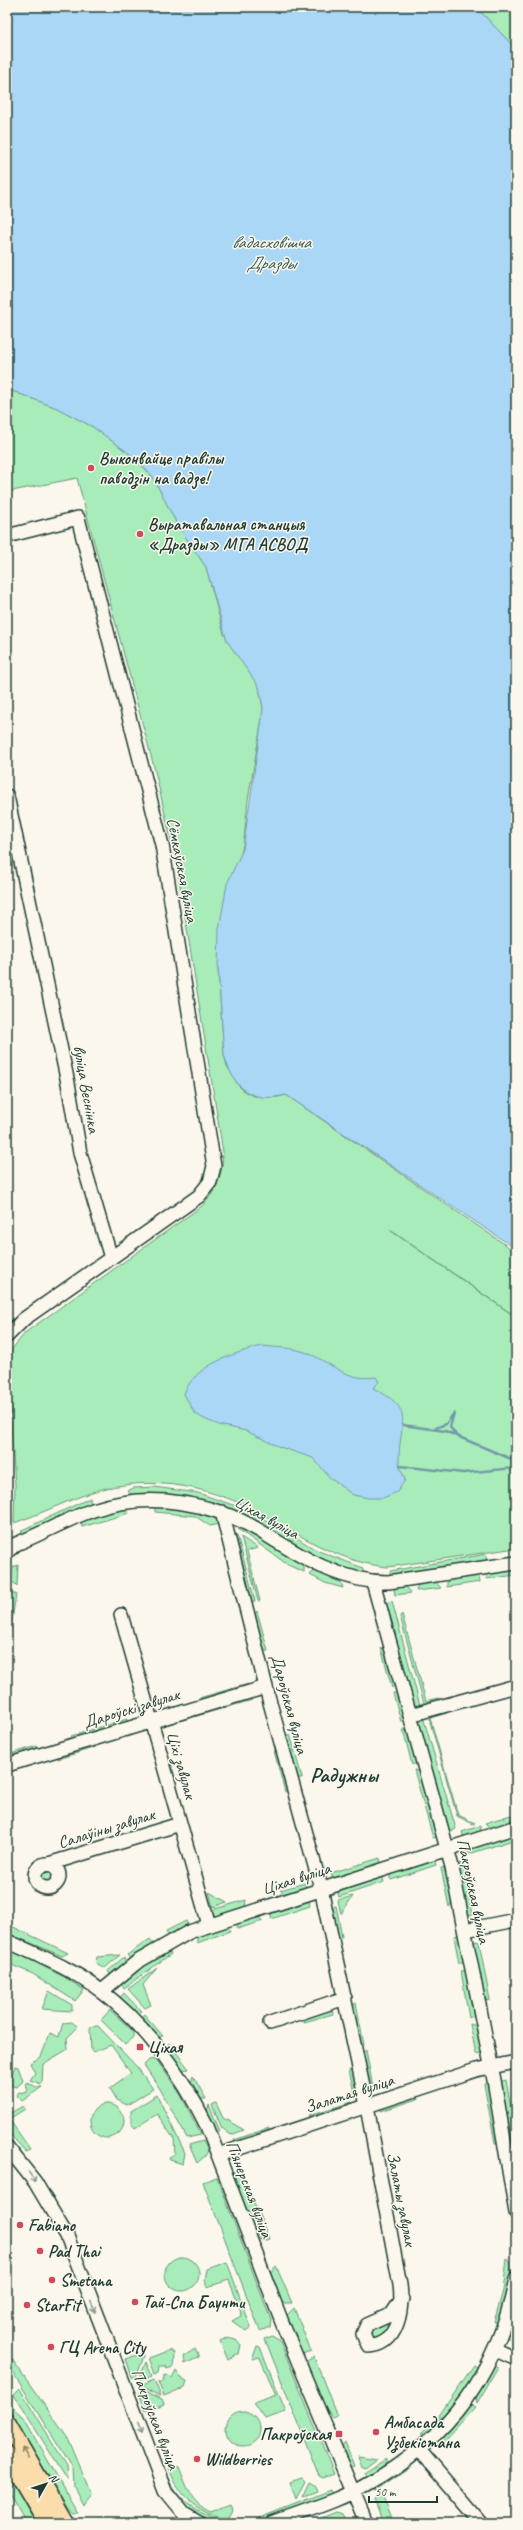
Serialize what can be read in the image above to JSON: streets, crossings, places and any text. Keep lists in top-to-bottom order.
{
  "streets": {
    "street": [
      "Сёмкаўская вуліца",
      "вуліца Веснінка",
      "Ціхая вуліца",
      "Дароўская вуліца",
      "Дароўскі завулак",
      "Ціхі завулак",
      "Салаўіны завулак",
      "Пакроўская вуліца",
      "Залатая вуліца",
      "Піянерская вуліца",
      "Залаты завулак"
    ]
  },
  "crossings": [
    ["Сёмкаўская вуліца", "вуліца Веснінка"],
    ["Ціхая вуліца", "Дароўская вуліца"],
    ["Ціхая вуліца", "Ціхі завулак"],
    ["Ціхая вуліца", "Пакроўская вуліца"],
    ["Ціхая вуліца", "Піянерская вуліца"],
    ["Дароўская вуліца", "Дароўскі завулак"],
    ["Дароўская вуліца", "Залатая вуліца"],
    ["Дароўская вуліца", "Залаты завулак"],
    ["Дароўскі завулак", "Ціхі завулак"],
    ["Ціхі завулак", "Салаўіны завулак"],
    ["Пакроўская вуліца", "Залатая вуліца"],
    ["Залатая вуліца", "Піянерская вуліца"],
    ["Залатая вуліца", "Залаты завулак"]
  ],
  "one_way": ["Пакроўская вуліца"],
  "districts": ["Радужны"],
  "water": ["вадасховішча Дразды"],
  "places": {
    "other": [
      "Выконвайце правілы паводзін на вадзе!",
      "Выратавальная станцыя «Дразды» МГА АСВОД",
      "Fabiano",
      "Pad Thai",
      "Smetana",
      "Тай-Спа Баунти",
      "StarFit",
      "ГЦ Arena City",
      "Амбасада Узбекістана",
      "Wildberries"
    ],
    "transit": ["Ціхая", "Пакроўская"]
  },
  "scale_bar": "50 m",
  "north": "top right"
}
